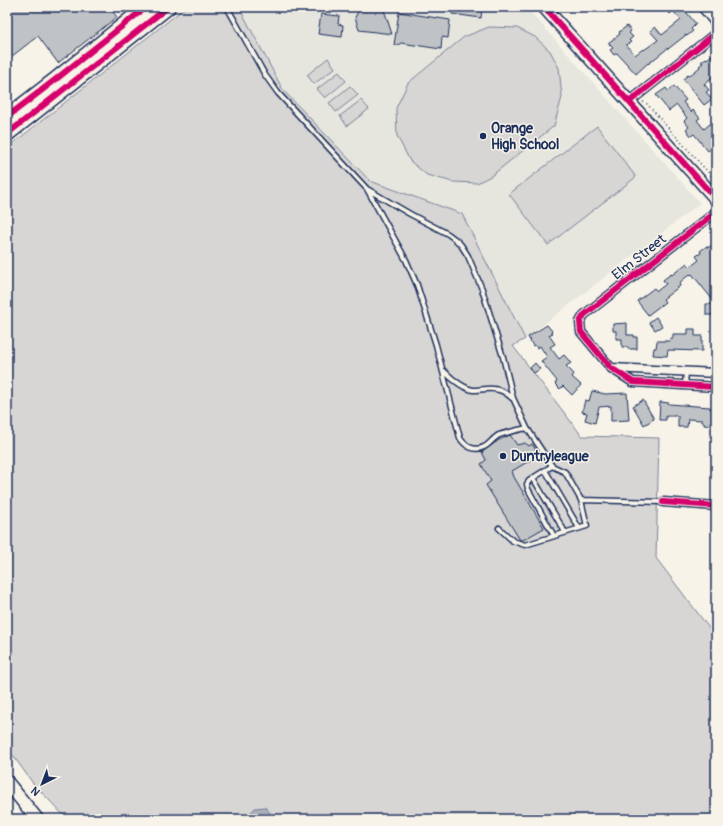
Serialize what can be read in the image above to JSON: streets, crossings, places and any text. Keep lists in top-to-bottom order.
{
  "streets": {
    "street": ["Elm Street"]
  },
  "places": ["Orange High School", "Duntryleague"],
  "north": "bottom left"
}
